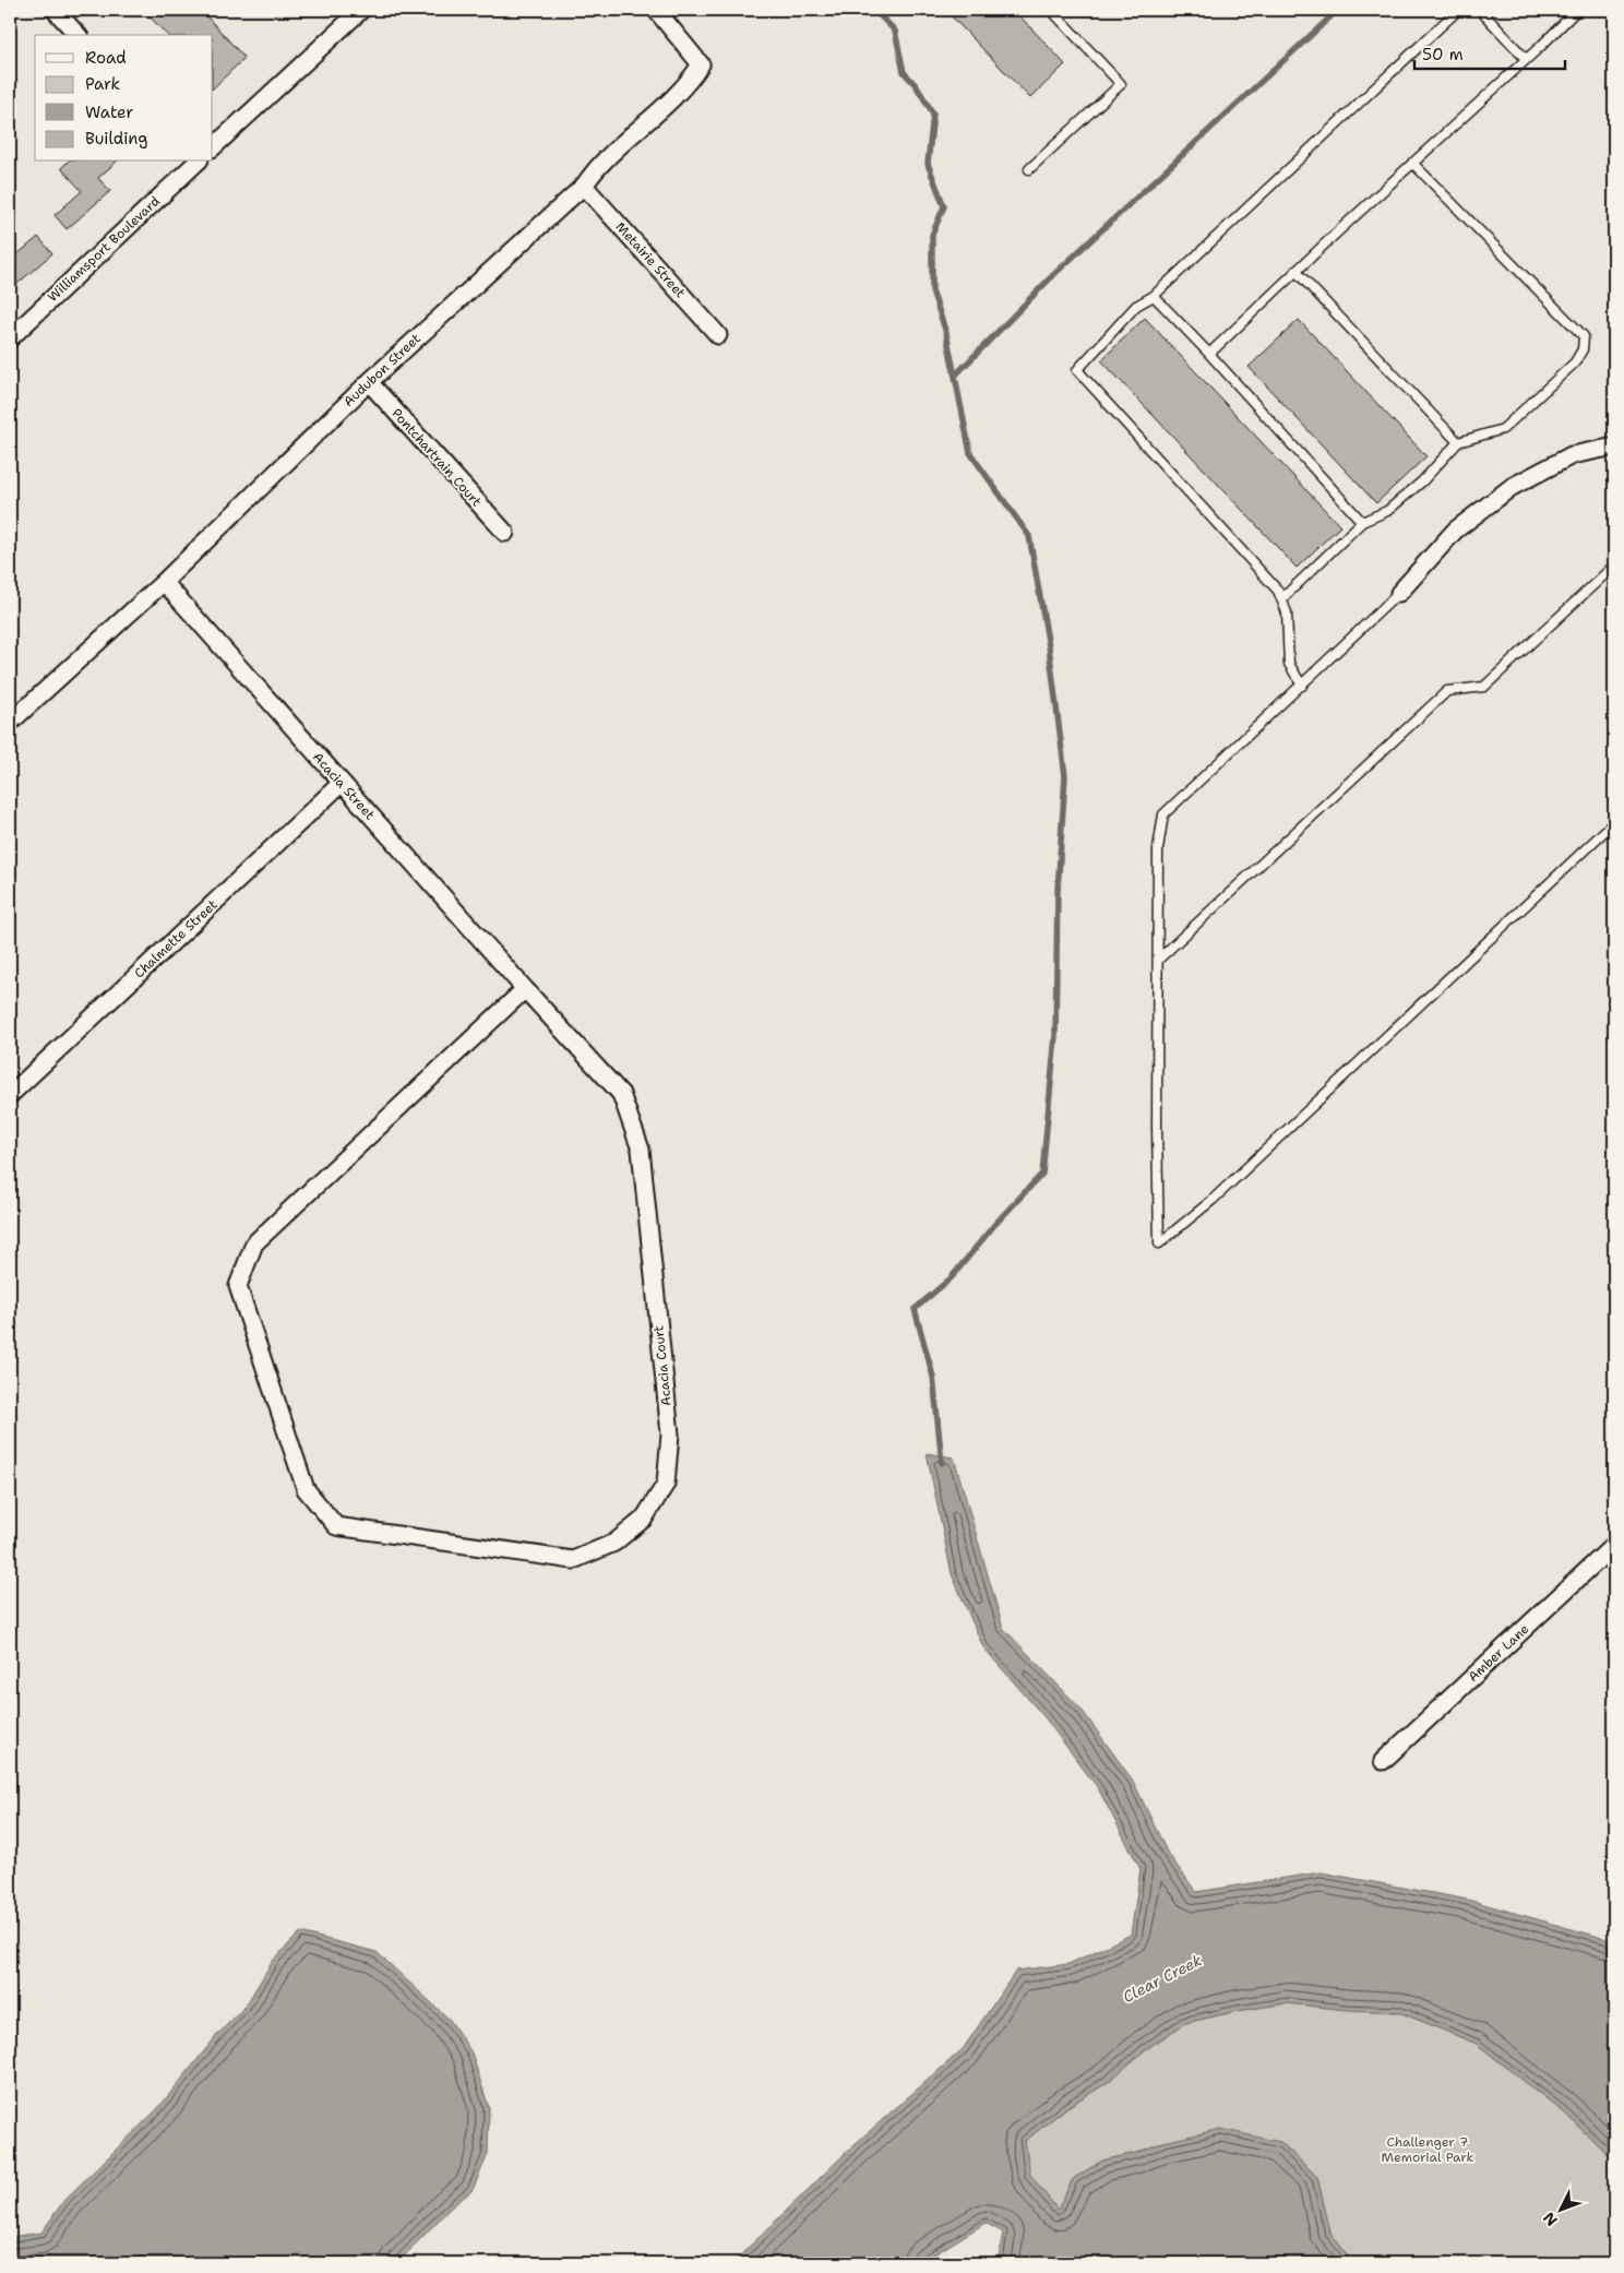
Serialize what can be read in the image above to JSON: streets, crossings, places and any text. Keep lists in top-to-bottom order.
{
  "streets": {
    "street": [
      "Williamsport Boulevard",
      "Metairie Street",
      "Audubon Street",
      "Pontchartrain Court",
      "Acacia Street",
      "Chalmette Street",
      "Acacia Court",
      "Amber Lane"
    ]
  },
  "crossings": [
    ["Metairie Street", "Audubon Street"],
    ["Audubon Street", "Pontchartrain Court"],
    ["Audubon Street", "Acacia Street"],
    ["Acacia Street", "Chalmette Street"],
    ["Acacia Street", "Acacia Court"]
  ],
  "water": ["Clear Creek"],
  "parks": ["Challenger 7 Memorial Park"],
  "legend": [
    "Road",
    "Park",
    "Water",
    "Building"
  ],
  "scale_bar": "50 m",
  "north": "bottom left"
}
